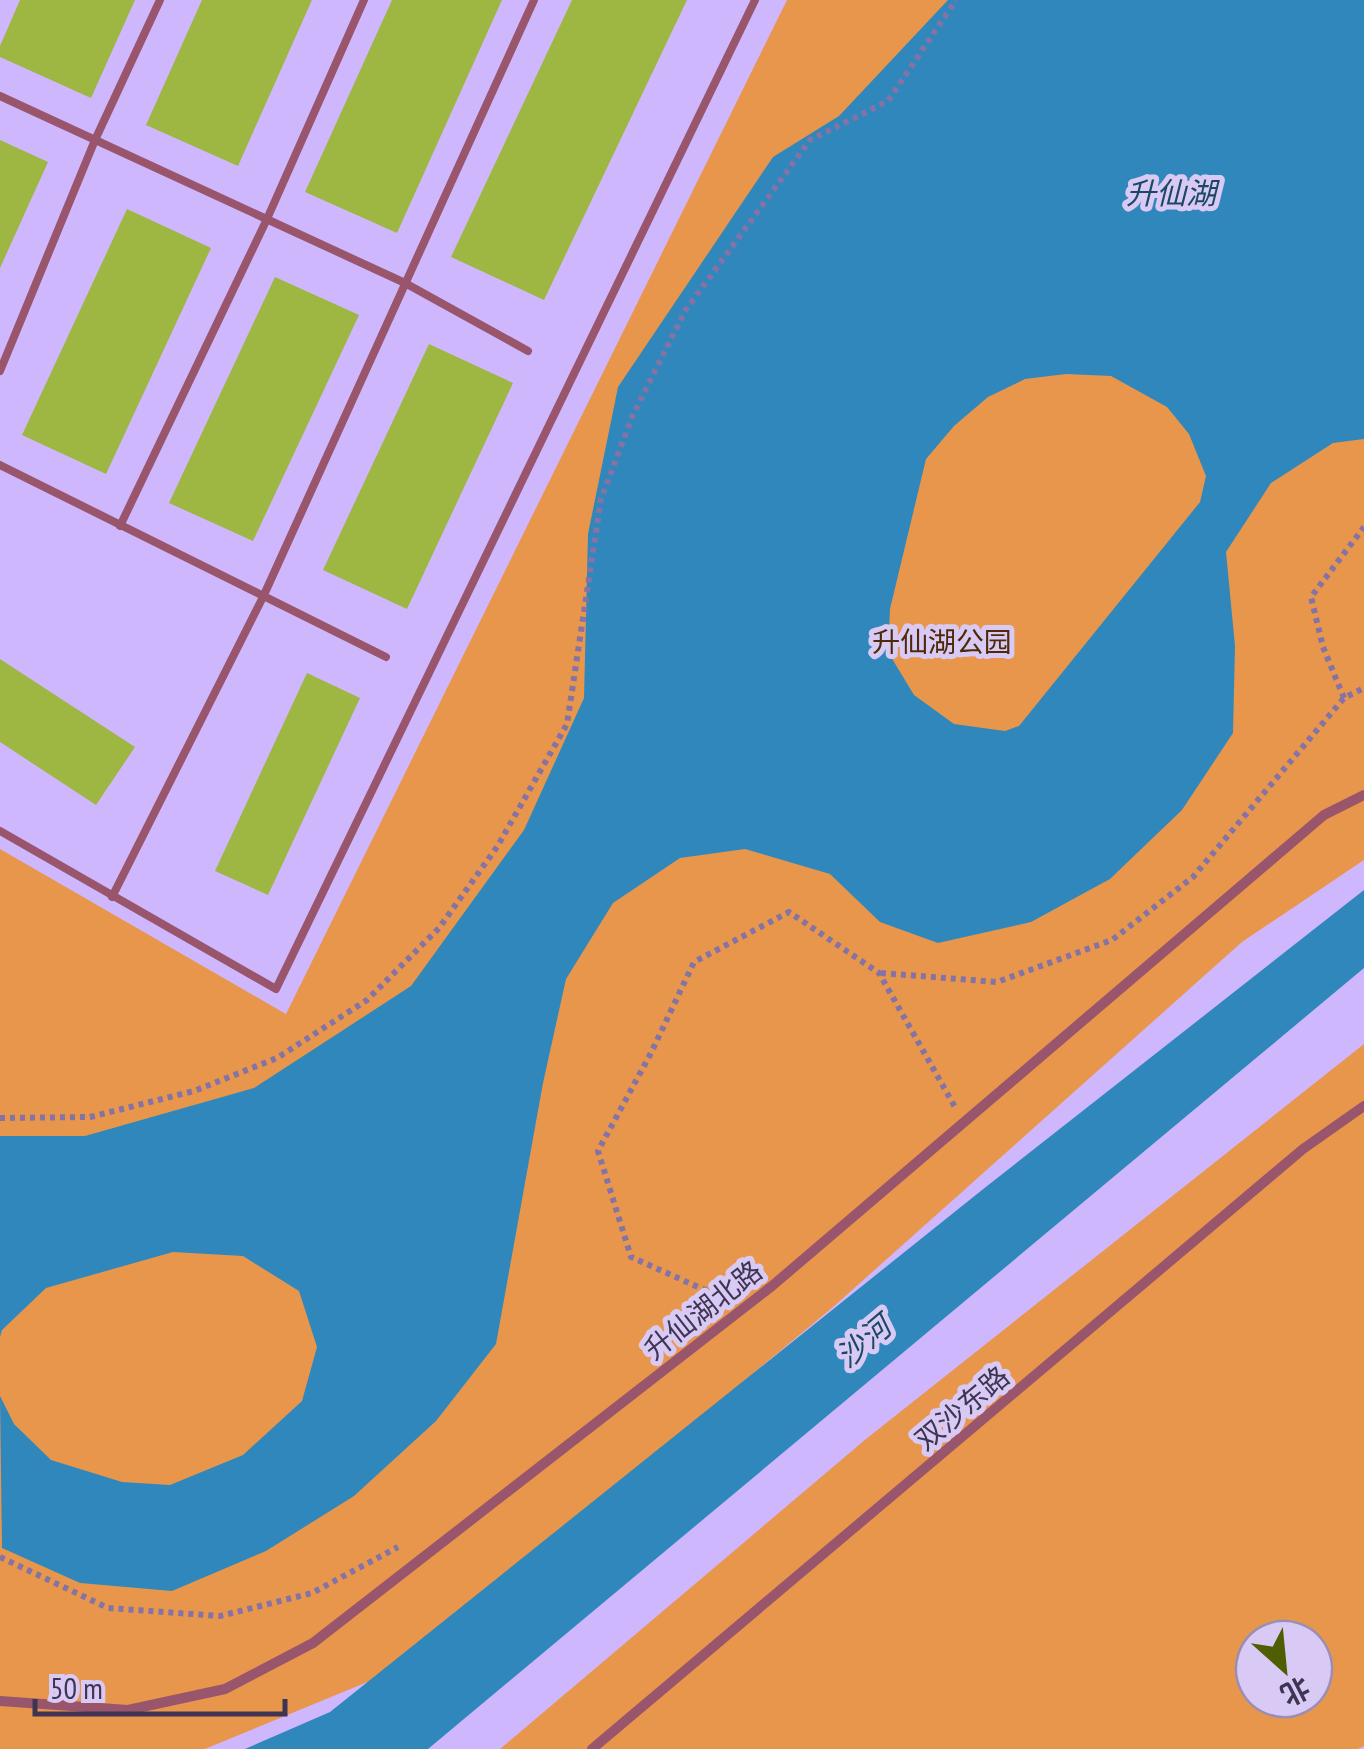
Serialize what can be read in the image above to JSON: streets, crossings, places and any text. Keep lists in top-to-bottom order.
{
  "streets": {
    "street": ["升仙湖北路", "双沙东路"]
  },
  "water": ["升仙湖", "沙河"],
  "parks": ["升仙湖公园"],
  "scale_bar": "50 m",
  "north": "bottom right"
}
